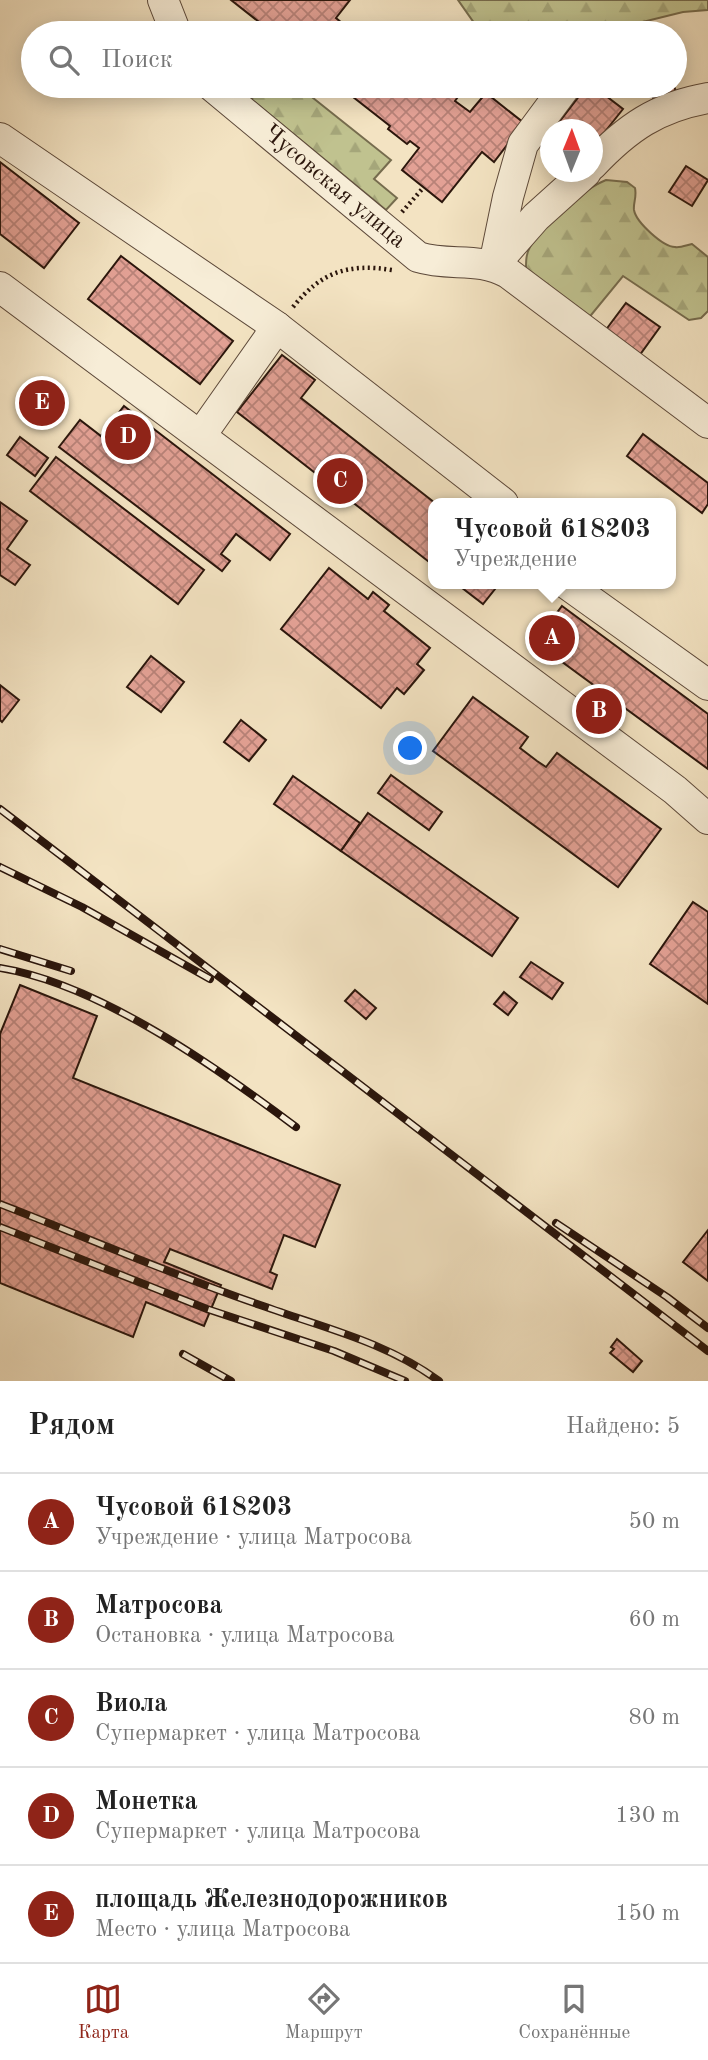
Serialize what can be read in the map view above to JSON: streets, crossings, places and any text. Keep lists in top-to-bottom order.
{
  "streets": {
    "street": ["Чусовская улица"]
  },
  "north": "top",
  "page": {
    "search": "Поиск",
    "pins": [
      "E",
      "D",
      "C",
      "A",
      "B"
    ],
    "popup": ["Чусовой 618203", "Учреждение"],
    "heading": ["Рядом", "Найдено: 5"],
    "list": [
      {
        "mark": "A",
        "name": "Чусовой 618203",
        "note": "Учреждение · улица Матросова",
        "value": "50 m"
      },
      {
        "mark": "B",
        "name": "Матросова",
        "note": "Остановка · улица Матросова",
        "value": "60 m"
      },
      {
        "mark": "C",
        "name": "Виола",
        "note": "Супермаркет · улица Матросова",
        "value": "80 m"
      },
      {
        "mark": "D",
        "name": "Монетка",
        "note": "Супермаркет · улица Матросова",
        "value": "130 m"
      },
      {
        "mark": "E",
        "name": "площадь Железнодорожников",
        "note": "Место · улица Матросова",
        "value": "150 m"
      }
    ],
    "nav": ["Карта", "Маршрут", "Сохранённые"]
  }
}
